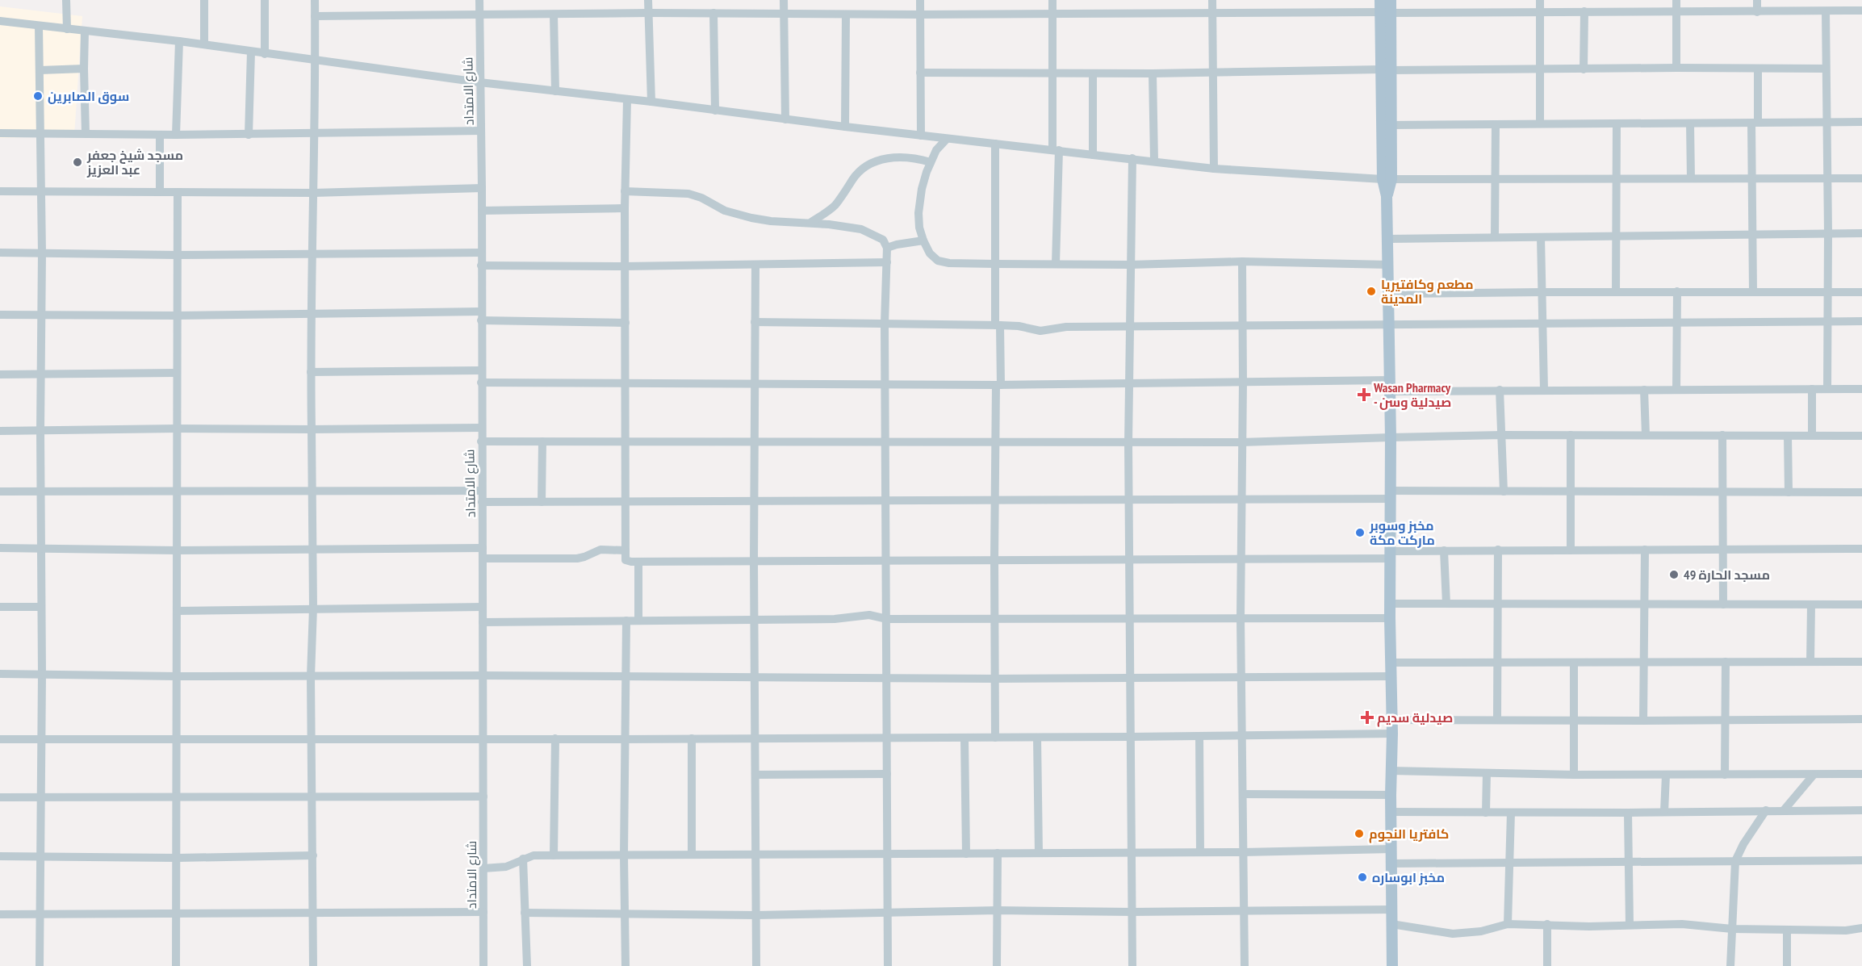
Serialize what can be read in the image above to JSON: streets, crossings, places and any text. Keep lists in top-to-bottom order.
{
  "streets": {
    "street": ["شارع الامتداد"]
  },
  "places": {
    "other": [
      "سوق الصابرين",
      "مسجد شيخ جعفر عبد العزيز",
      "مطعم وكافتيريا المدينة",
      "مخبز وسوبر ماركت مكة",
      "مسجد الحارة 49",
      "كافتريا النجوم",
      "مخبز ابوساره"
    ],
    "health": ["Wasan Pharmacy - صيدلية وسن", "صيدلية سديم"]
  }
}
